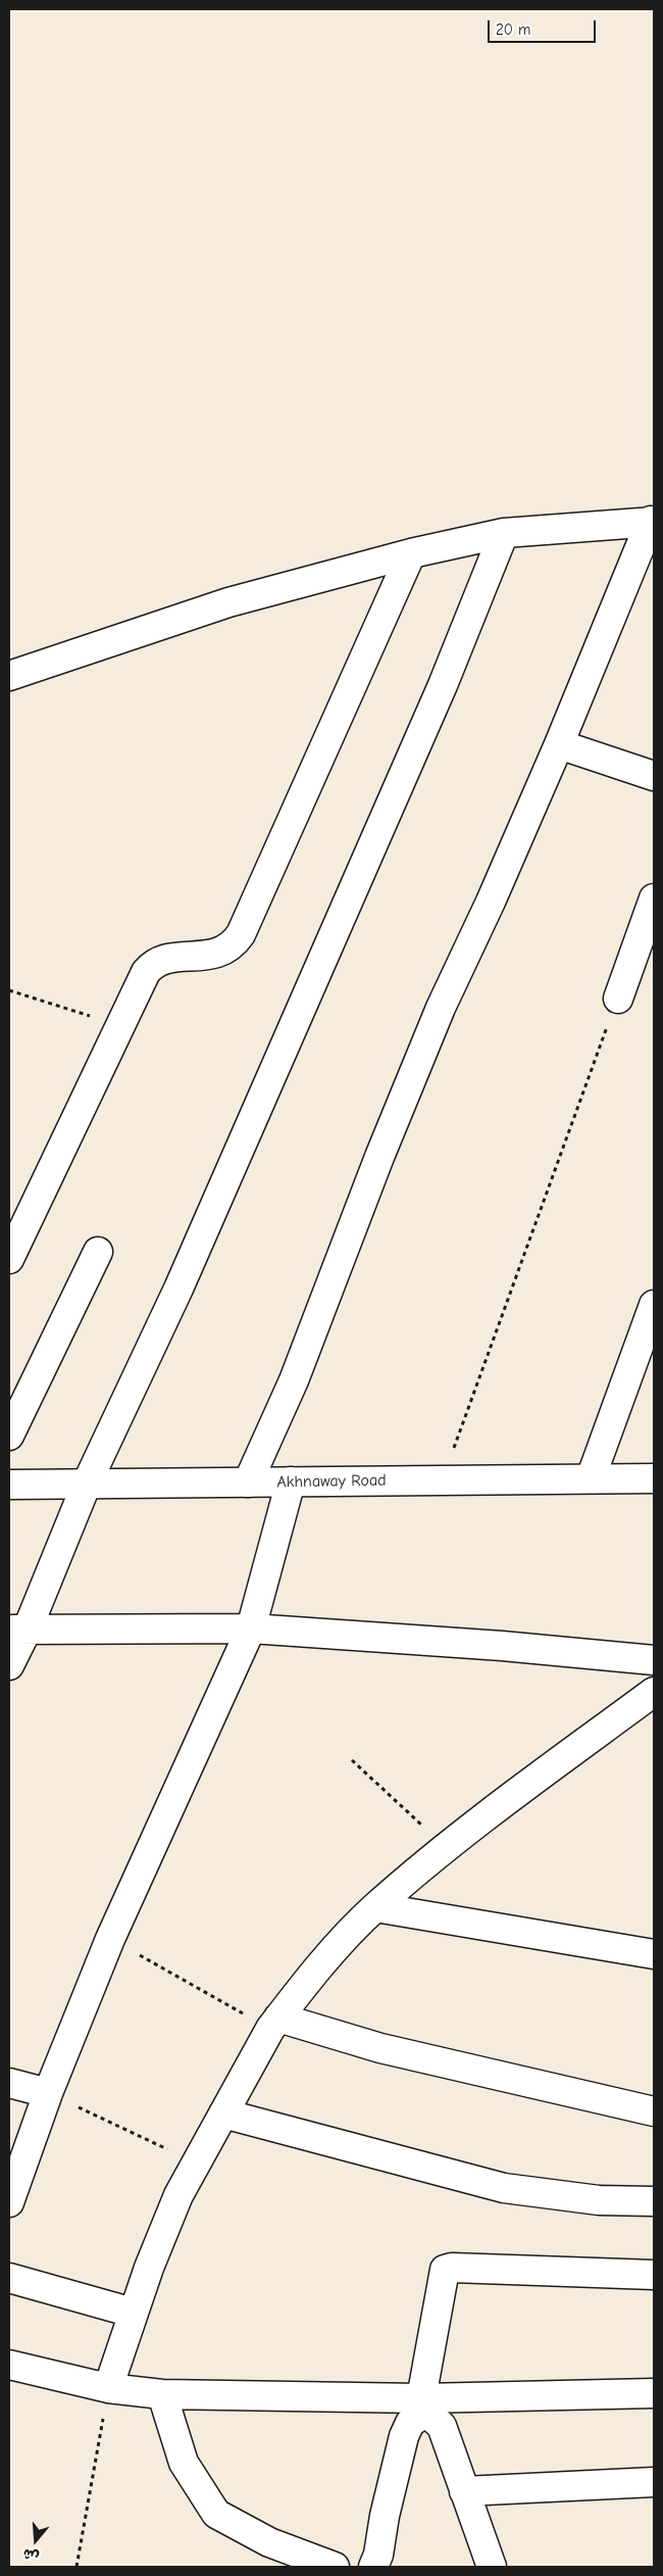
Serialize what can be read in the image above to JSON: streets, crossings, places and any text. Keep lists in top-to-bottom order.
{
  "streets": {
    "street": ["Akhnaway Road"]
  },
  "scale_bar": "20 m",
  "north": "bottom"
}
